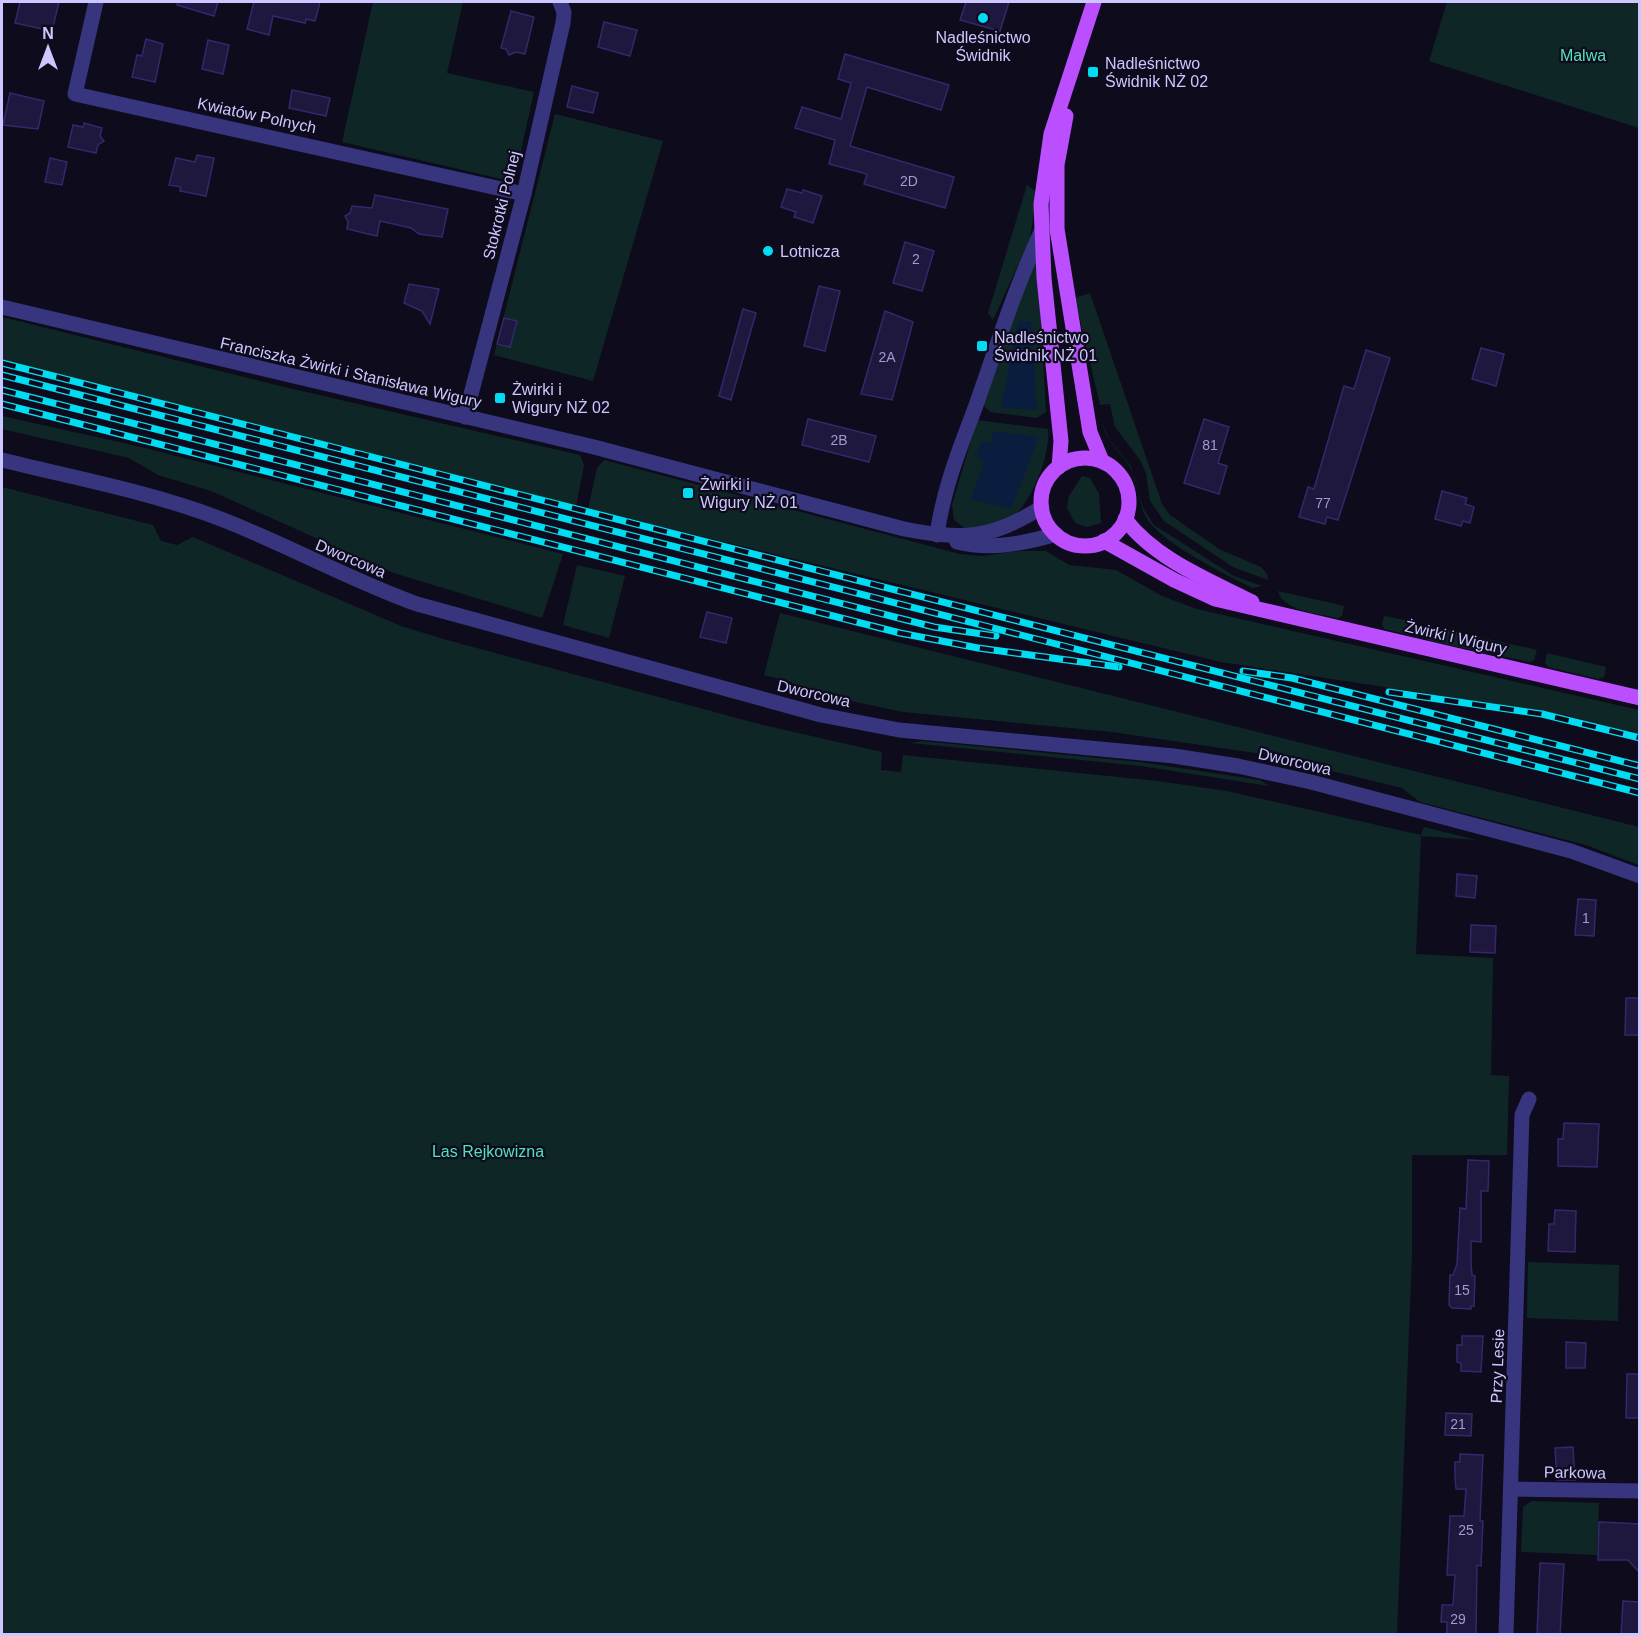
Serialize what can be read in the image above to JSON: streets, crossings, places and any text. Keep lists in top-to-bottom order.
{
  "streets": {
    "main road": ["Żwirki i Wigury"],
    "street": [
      "Kwiatów Polnych",
      "Stokrotki Polnej",
      "Franciszka Żwirki i Stanisława Wigury",
      "Dworcowa",
      "Przy Lesie",
      "Parkowa"
    ]
  },
  "crossings": [
    ["Kwiatów Polnych", "Stokrotki Polnej"],
    ["Stokrotki Polnej", "Franciszka Żwirki i Stanisława Wigury"],
    ["Przy Lesie", "Parkowa"]
  ],
  "parks": ["Malwa", "Las Rejkowizna"],
  "places": {
    "other": ["Nadleśnictwo Świdnik", "Lotnicza"],
    "transit": [
      "Nadleśnictwo Świdnik NŻ 02",
      "Nadleśnictwo Świdnik NŻ 01",
      "Żwirki i Wigury NŻ 02",
      "Żwirki i Wigury NŻ 01"
    ]
  },
  "house_numbers": [
    "2D",
    "2",
    "2A",
    "2B",
    "81",
    "77",
    "1",
    "15",
    "21",
    "25",
    "29"
  ],
  "north": "top"
}
